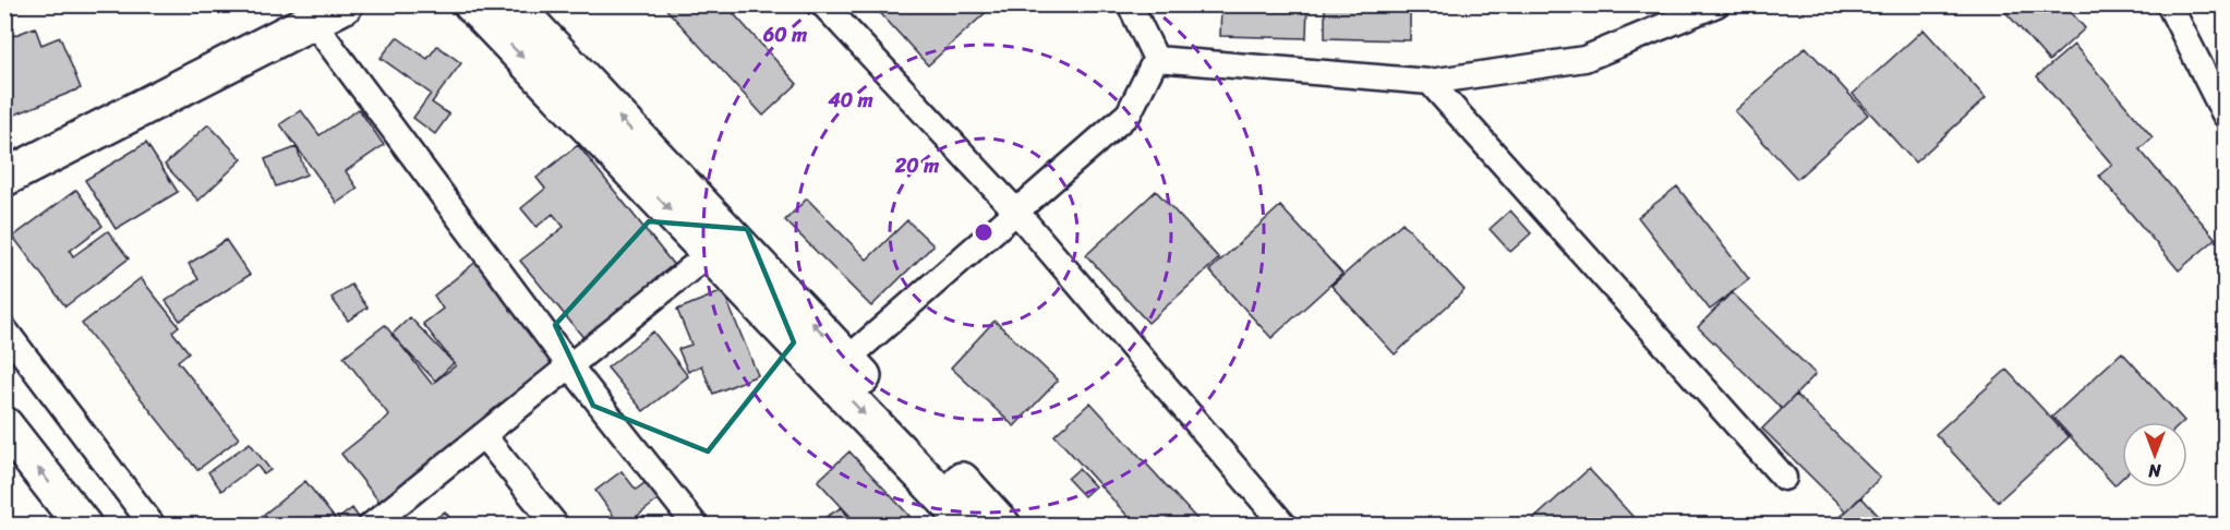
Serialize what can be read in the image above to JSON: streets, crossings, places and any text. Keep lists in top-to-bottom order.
{
  "north": "bottom",
  "rings": ["60 m", "40 m", "20 m"]
}
